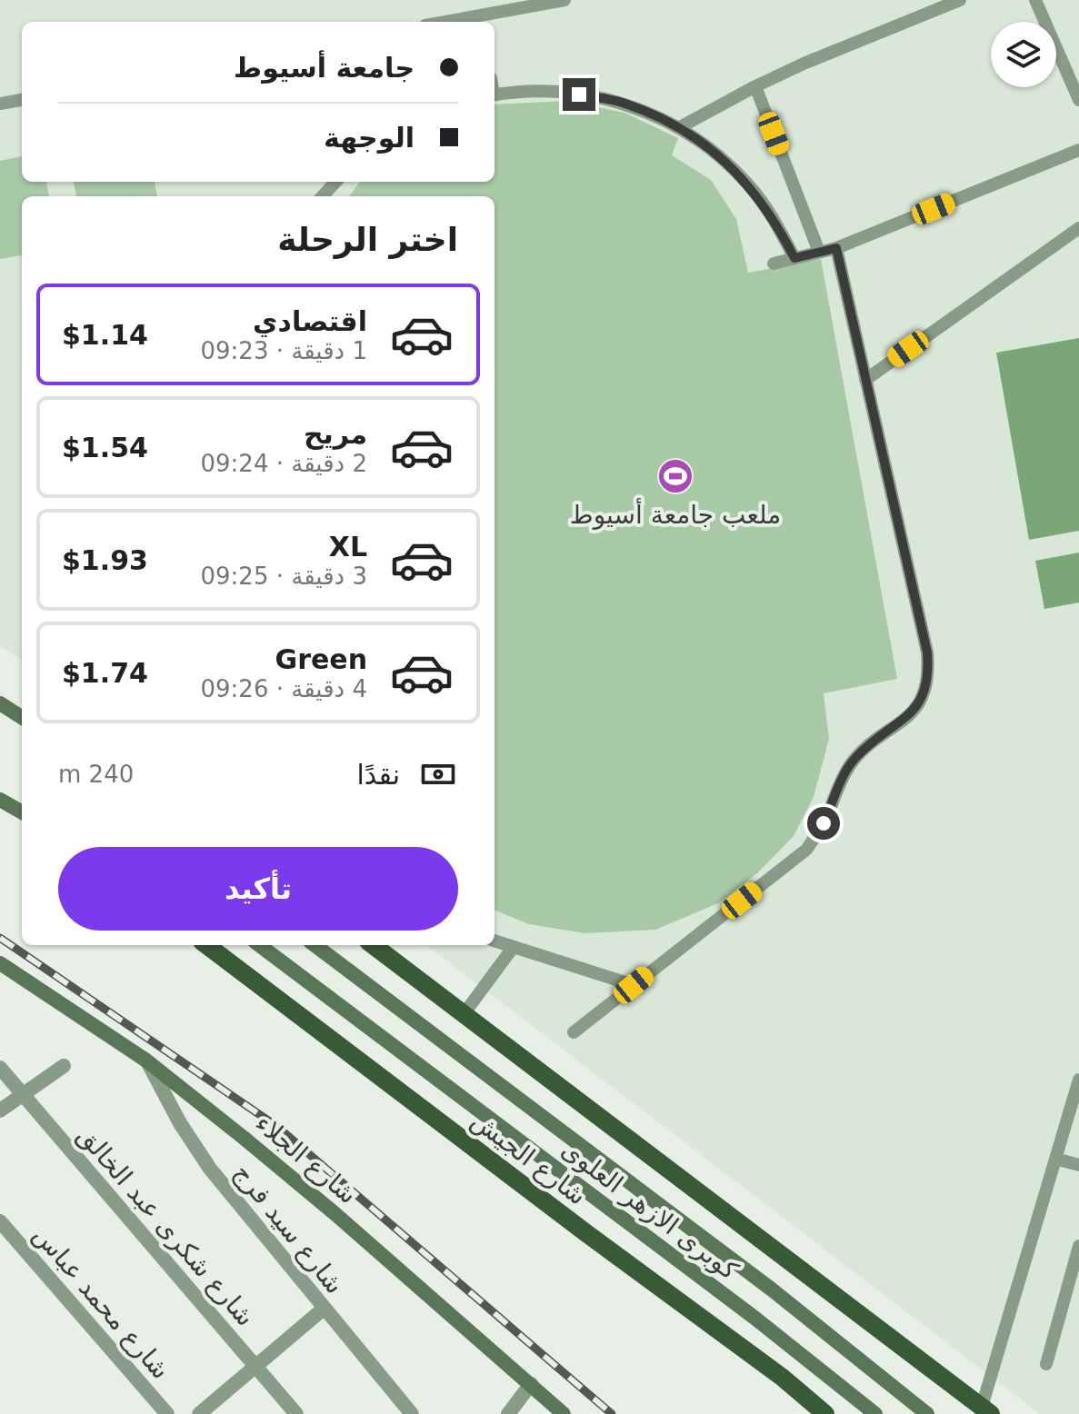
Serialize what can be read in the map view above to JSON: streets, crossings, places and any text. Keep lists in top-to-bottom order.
{
  "streets": {
    "main road": ["شارع الجيش", "شارع الجلاء", "كوبرى الازهر العلوى"],
    "street": ["شارع شكرى عبد الخالق", "شارع سيد فرج", "شارع محمد عباس"]
  },
  "crossings": [
    ["شارع الجلاء", "شارع سيد فرج"]
  ],
  "places": {
    "sports": ["ملعب جامعة أسيوط"]
  },
  "page": {
    "banner": ["جامعة أسيوط", "الوجهة"],
    "heading": "اختر الرحلة",
    "list": [
      {
        "name": "اقتصادي",
        "note": "1 دقيقة · 09:23",
        "value": "$1.14"
      },
      {
        "name": "مريح",
        "note": "2 دقيقة · 09:24",
        "value": "$1.54"
      },
      {
        "name": "XL",
        "note": "3 دقيقة · 09:25",
        "value": "$1.93"
      },
      {
        "name": "Green",
        "note": "4 دقيقة · 09:26",
        "value": "$1.74"
      }
    ],
    "pay": ["نقدًا", "240 m"],
    "buttons": "تأكيد"
  }
}
